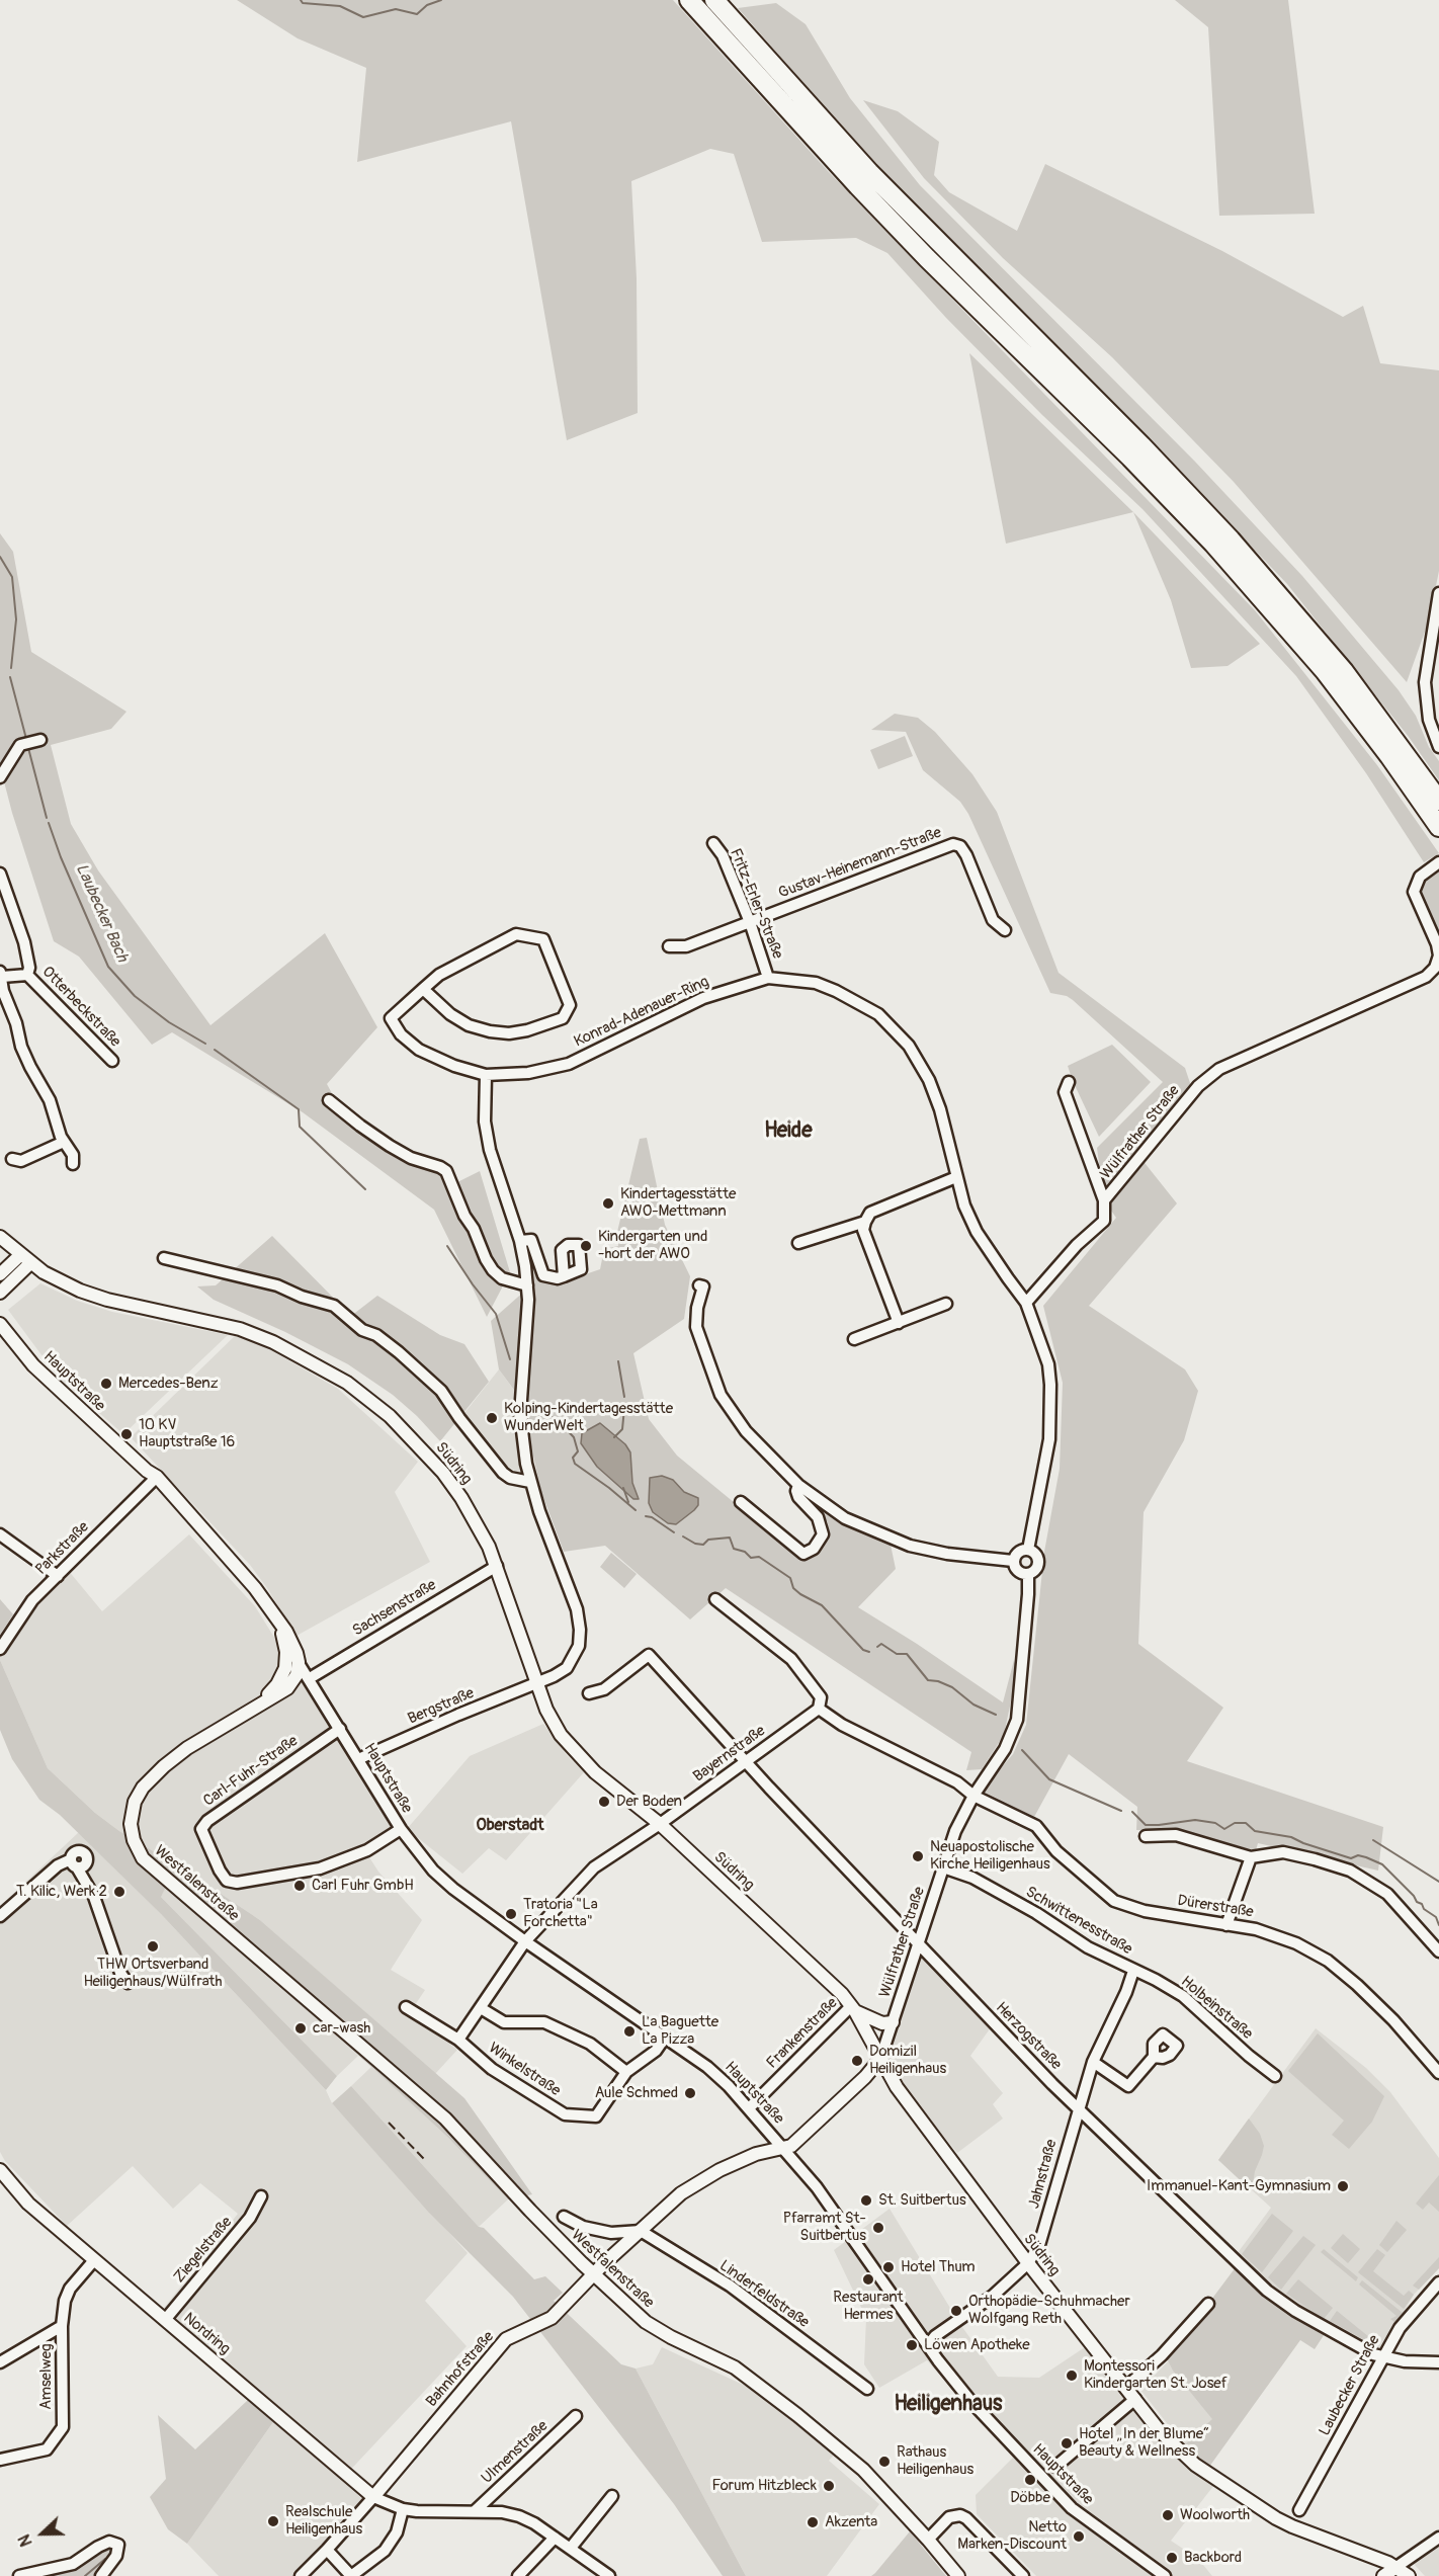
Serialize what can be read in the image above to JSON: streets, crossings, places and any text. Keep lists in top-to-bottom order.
{
  "streets": {
    "street": [
      "Gustav-Heinemann-Straße",
      "Fritz-Erler-Straße",
      "Otterbeckstraße",
      "Konrad-Adenauer-Ring",
      "Wülfrather Straße",
      "Hauptstraße",
      "Südring",
      "Parkstraße",
      "Sachsenstraße",
      "Bergstraße",
      "Bayernstraße",
      "Carl-Fuhr-Straße",
      "Westfalenstraße",
      "Dürerstraße",
      "Schwittenesstraße",
      "Holbeinstraße",
      "Frankenstraße",
      "Herzogstraße",
      "Winkelstraße",
      "Jahnstraße",
      "Ziegelstraße",
      "Linderfeldstraße",
      "Nordring",
      "Bahnhofstraße",
      "Amselweg",
      "Laubecker Straße",
      "Ulmenstraße"
    ]
  },
  "crossings": [
    ["Gustav-Heinemann-Straße", "Fritz-Erler-Straße"],
    ["Fritz-Erler-Straße", "Konrad-Adenauer-Ring"],
    ["Konrad-Adenauer-Ring", "Wülfrather Straße"],
    ["Konrad-Adenauer-Ring", "Bergstraße"],
    ["Wülfrather Straße", "Hauptstraße"],
    ["Wülfrather Straße", "Südring"],
    ["Wülfrather Straße", "Dürerstraße"],
    ["Wülfrather Straße", "Schwittenesstraße"],
    ["Wülfrather Straße", "Herzogstraße"],
    ["Wülfrather Straße", "Bahnhofstraße"],
    ["Hauptstraße", "Parkstraße"],
    ["Hauptstraße", "Sachsenstraße"],
    ["Hauptstraße", "Bergstraße"],
    ["Hauptstraße", "Bayernstraße"],
    ["Hauptstraße", "Carl-Fuhr-Straße"],
    ["Hauptstraße", "Westfalenstraße"],
    ["Hauptstraße", "Frankenstraße"],
    ["Hauptstraße", "Jahnstraße"],
    ["Hauptstraße", "Bahnhofstraße"],
    ["Südring", "Sachsenstraße"],
    ["Südring", "Bergstraße"],
    ["Südring", "Bayernstraße"],
    ["Südring", "Frankenstraße"],
    ["Südring", "Jahnstraße"],
    ["Bayernstraße", "Herzogstraße"],
    ["Westfalenstraße", "Bahnhofstraße"],
    ["Schwittenesstraße", "Holbeinstraße"],
    ["Schwittenesstraße", "Jahnstraße"],
    ["Holbeinstraße", "Jahnstraße"],
    ["Herzogstraße", "Jahnstraße"],
    ["Herzogstraße", "Laubecker Straße"],
    ["Ziegelstraße", "Nordring"],
    ["Linderfeldstraße", "Bahnhofstraße"],
    ["Nordring", "Bahnhofstraße"],
    ["Nordring", "Amselweg"],
    ["Nordring", "Ulmenstraße"]
  ],
  "districts": ["Heide", "Oberstadt", "Heiligenhaus"],
  "water": ["Laubecker Bach"],
  "places": [
    "Kindertagesstätte AWO-Mettmann",
    "Kindergarten und -hort der AWO",
    "Mercedes-Benz",
    "Kolping-Kindertagesstätte WunderWelt",
    "10 KV Hauptstraße 16",
    "Der Boden",
    "Neuapostolische Kirche Heiligenhaus",
    "Carl Fuhr GmbH",
    "T. Kilic, Werk 2",
    "Tratoria \"La Forchetta\"",
    "THW Ortsverband Heiligenhaus/Wülfrath",
    "car-wash",
    "La Baguette La Pizza",
    "Domizil Heiligenhaus",
    "Aule Schmed",
    "Immanuel-Kant-Gymnasium",
    "St. Suitbertus",
    "Pfarramt St- Suitbertus",
    "Hotel Thum",
    "Restaurant Hermes",
    "Orthopädie-Schuhmacher Wolfgang Reth",
    "Löwen Apotheke",
    "Montessori Kindergarten St. Josef",
    "Hotel „In der Blume“ Beauty & Wellness",
    "Rathaus Heiligenhaus",
    "Döbbe",
    "Forum Hitzbleck",
    "Woolworth",
    "Realschule Heiligenhaus",
    "Akzenta",
    "Netto Marken-Discount",
    "Backbord"
  ],
  "north": "left"
}
